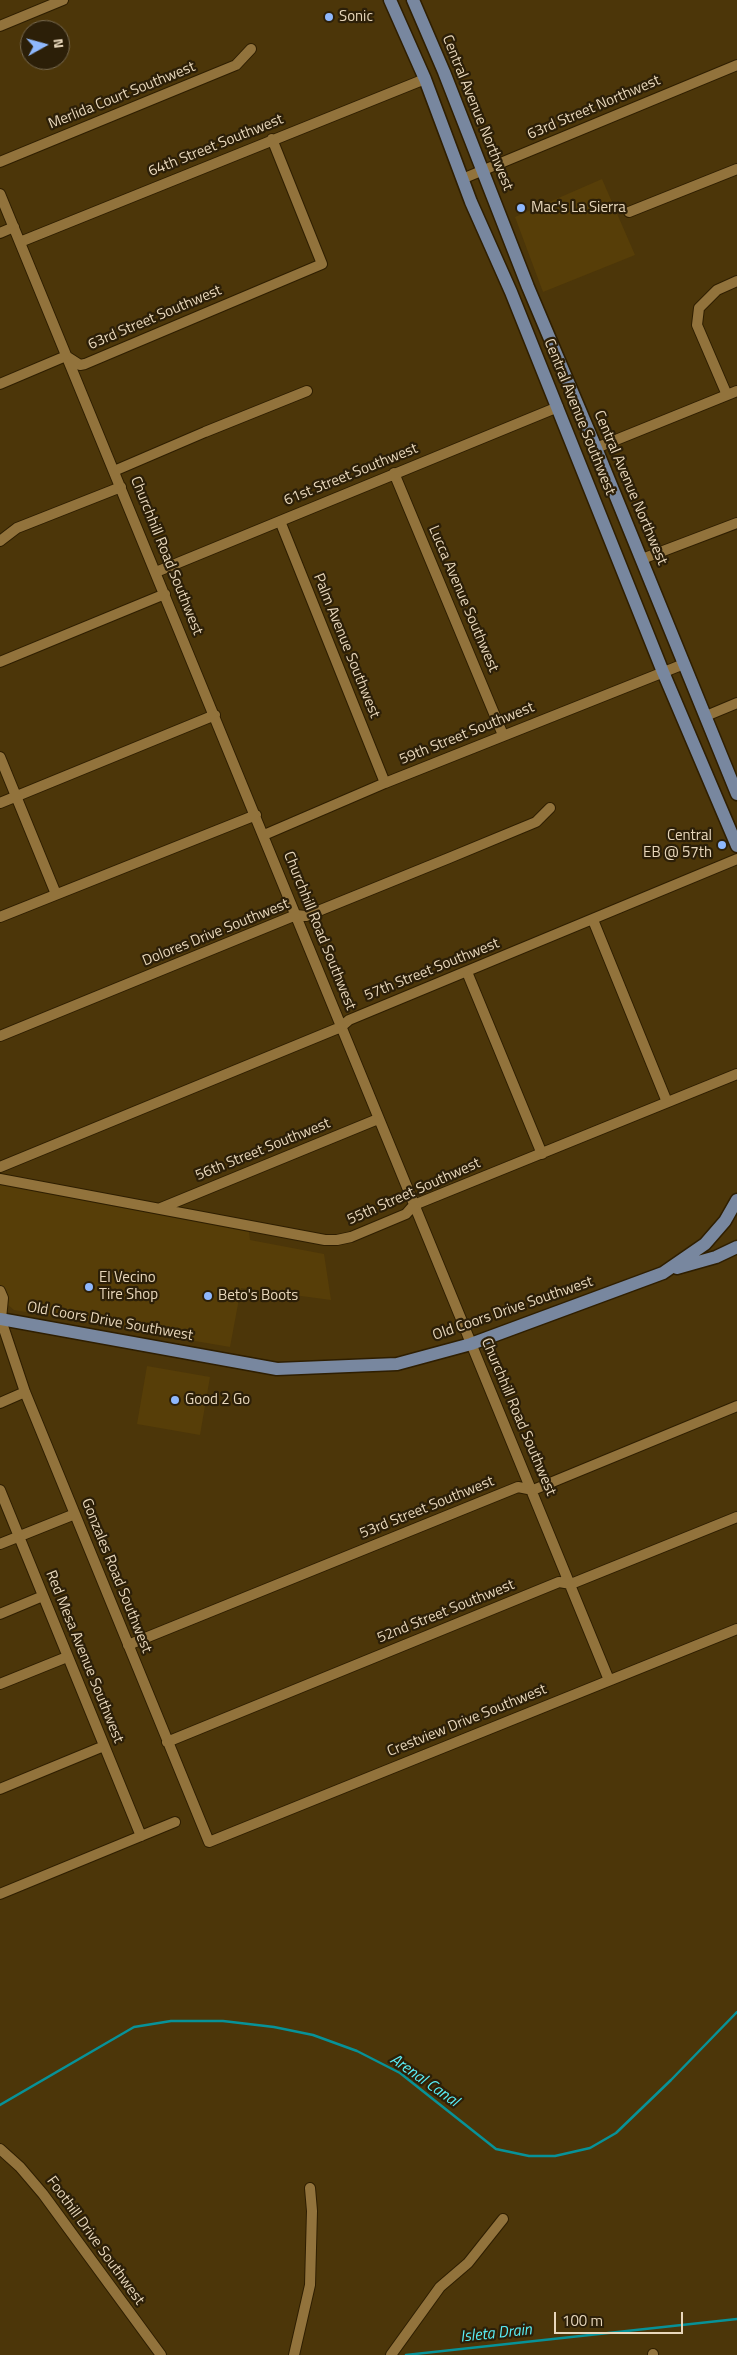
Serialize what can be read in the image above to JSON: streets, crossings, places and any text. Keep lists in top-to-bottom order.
{
  "streets": {
    "main road": ["Central Avenue Northwest", "Central Avenue Southwest", "Old Coors Drive Southwest"],
    "street": [
      "Merlida Court Southwest",
      "63rd Street Northwest",
      "64th Street Southwest",
      "63rd Street Southwest",
      "61st Street Southwest",
      "Churchhill Road Southwest",
      "Lucca Avenue Southwest",
      "Palm Avenue Southwest",
      "59th Street Southwest",
      "Dolores Drive Southwest",
      "57th Street Southwest",
      "56th Street Southwest",
      "55th Street Southwest",
      "53rd Street Southwest",
      "Gonzales Road Southwest",
      "52nd Street Southwest",
      "Red Mesa Avenue Southwest",
      "Crestview Drive Southwest",
      "Foothill Drive Southwest"
    ]
  },
  "crossings": [
    ["63rd Street Northwest", "Central Avenue Northwest"],
    ["63rd Street Northwest", "Central Avenue Southwest"],
    ["Central Avenue Northwest", "59th Street Southwest"],
    ["64th Street Southwest", "63rd Street Southwest"],
    ["64th Street Southwest", "Central Avenue Southwest"],
    ["64th Street Southwest", "Churchhill Road Southwest"],
    ["63rd Street Southwest", "Churchhill Road Southwest"],
    ["Central Avenue Southwest", "61st Street Southwest"],
    ["Central Avenue Southwest", "59th Street Southwest"],
    ["61st Street Southwest", "Churchhill Road Southwest"],
    ["61st Street Southwest", "Lucca Avenue Southwest"],
    ["61st Street Southwest", "Palm Avenue Southwest"],
    ["Churchhill Road Southwest", "59th Street Southwest"],
    ["Churchhill Road Southwest", "Dolores Drive Southwest"],
    ["Churchhill Road Southwest", "57th Street Southwest"],
    ["Churchhill Road Southwest", "56th Street Southwest"],
    ["Churchhill Road Southwest", "55th Street Southwest"],
    ["Churchhill Road Southwest", "Old Coors Drive Southwest"],
    ["Churchhill Road Southwest", "53rd Street Southwest"],
    ["Churchhill Road Southwest", "52nd Street Southwest"],
    ["Churchhill Road Southwest", "Crestview Drive Southwest"],
    ["Lucca Avenue Southwest", "59th Street Southwest"],
    ["Palm Avenue Southwest", "59th Street Southwest"],
    ["56th Street Southwest", "55th Street Southwest"],
    ["Old Coors Drive Southwest", "Gonzales Road Southwest"],
    ["53rd Street Southwest", "Gonzales Road Southwest"],
    ["Gonzales Road Southwest", "52nd Street Southwest"],
    ["Gonzales Road Southwest", "Crestview Drive Southwest"]
  ],
  "water": ["Arenal Canal", "Isleta Drain"],
  "places": [
    "Sonic",
    "Mac's La Sierra",
    "Central EB @ 57th",
    "El Vecino Tire Shop",
    "Beto's Boots",
    "Good 2 Go"
  ],
  "scale_bar": "100 m",
  "north": "right"
}
